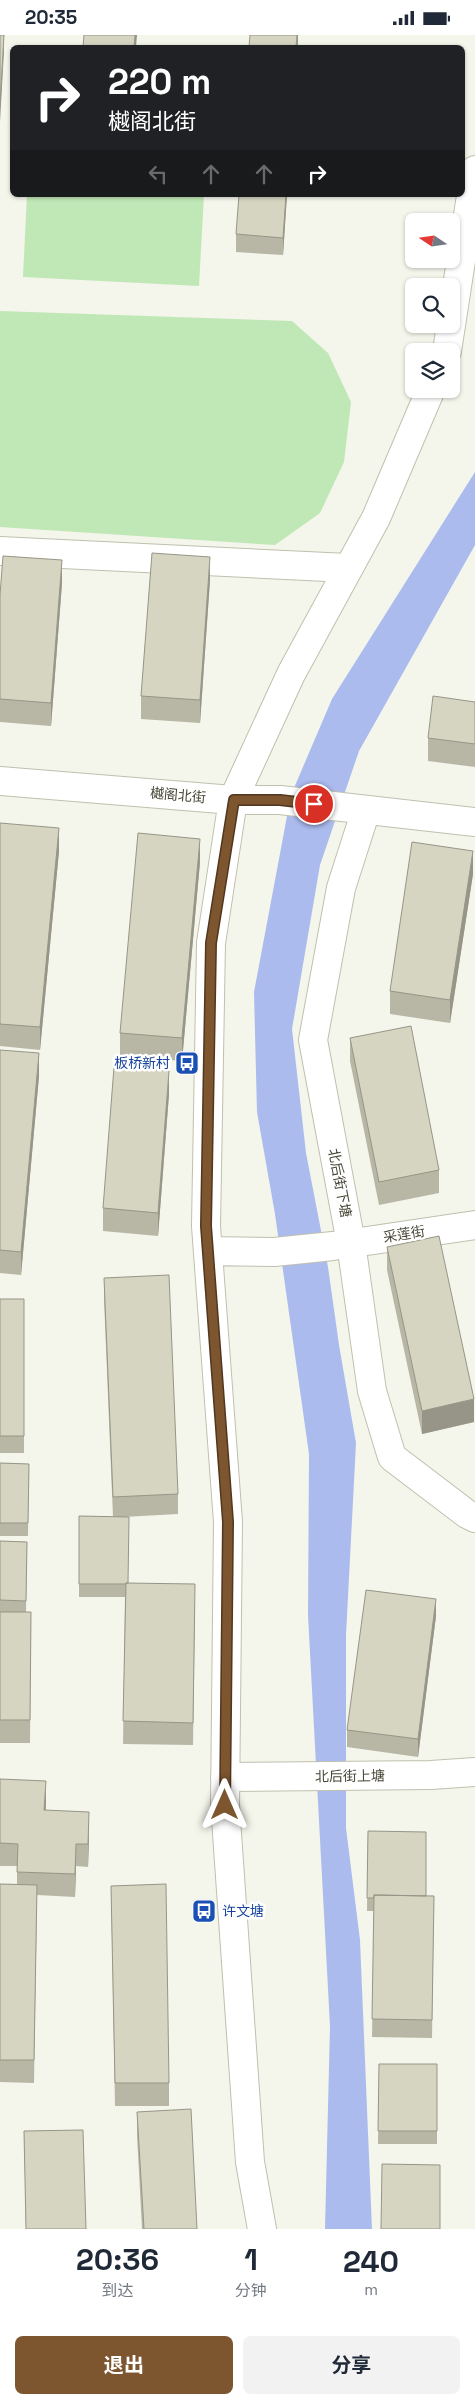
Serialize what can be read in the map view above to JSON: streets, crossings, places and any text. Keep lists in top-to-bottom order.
{
  "streets": {
    "street": [
      "樾阁北街",
      "北后街下塘",
      "采莲街",
      "北后街上塘"
    ]
  },
  "crossings": [
    ["樾阁北街", "北后街下塘"],
    ["北后街下塘", "采莲街"]
  ],
  "places": {
    "bus stop": ["板桥新村", "许文塘"]
  },
  "north": "left",
  "page": {
    "status": "20:35",
    "turn": ["220 m", "樾阁北街"],
    "eta": [
      "20:36",
      "到达",
      "1",
      "分钟",
      "240",
      "m"
    ],
    "buttons": ["退出", "分享"]
  }
}
